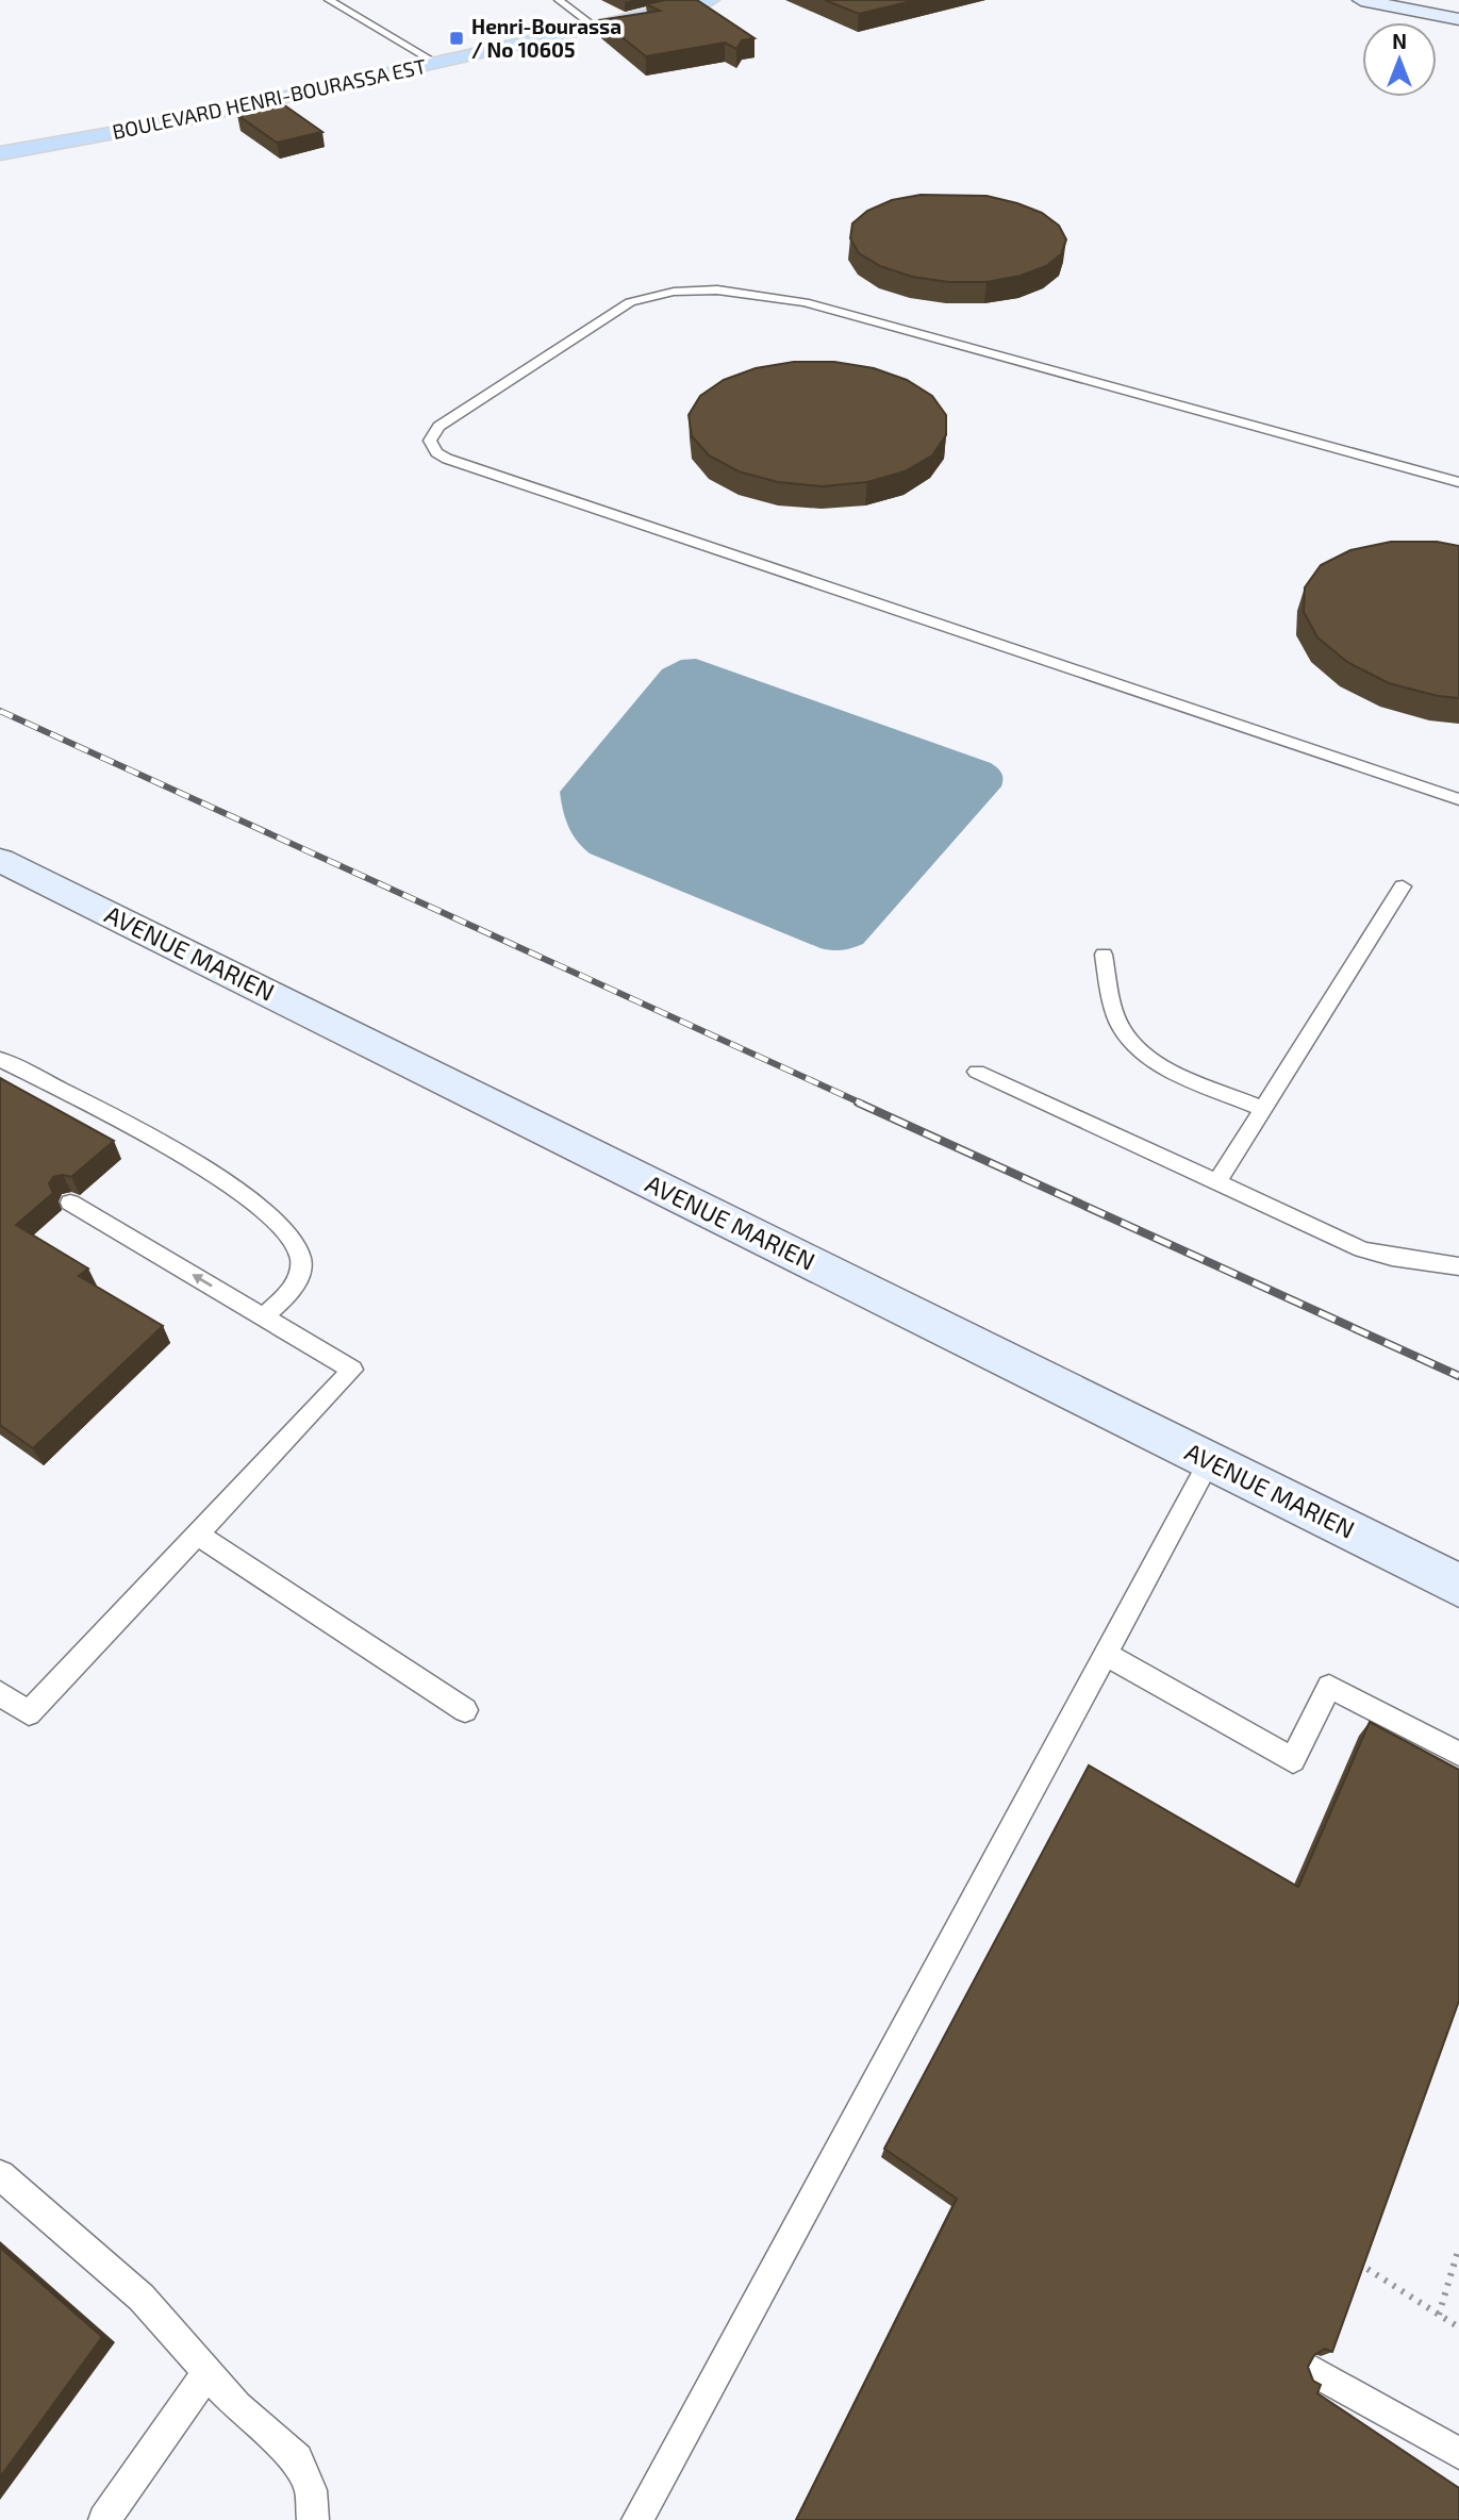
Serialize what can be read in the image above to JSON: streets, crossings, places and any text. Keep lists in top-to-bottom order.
{
  "streets": {
    "main road": ["BOULEVARD HENRI-BOURASSA EST"],
    "street": ["AVENUE MARIEN"]
  },
  "places": {
    "transit": ["Henri-Bourassa / No 10605"]
  },
  "north": "top"
}
